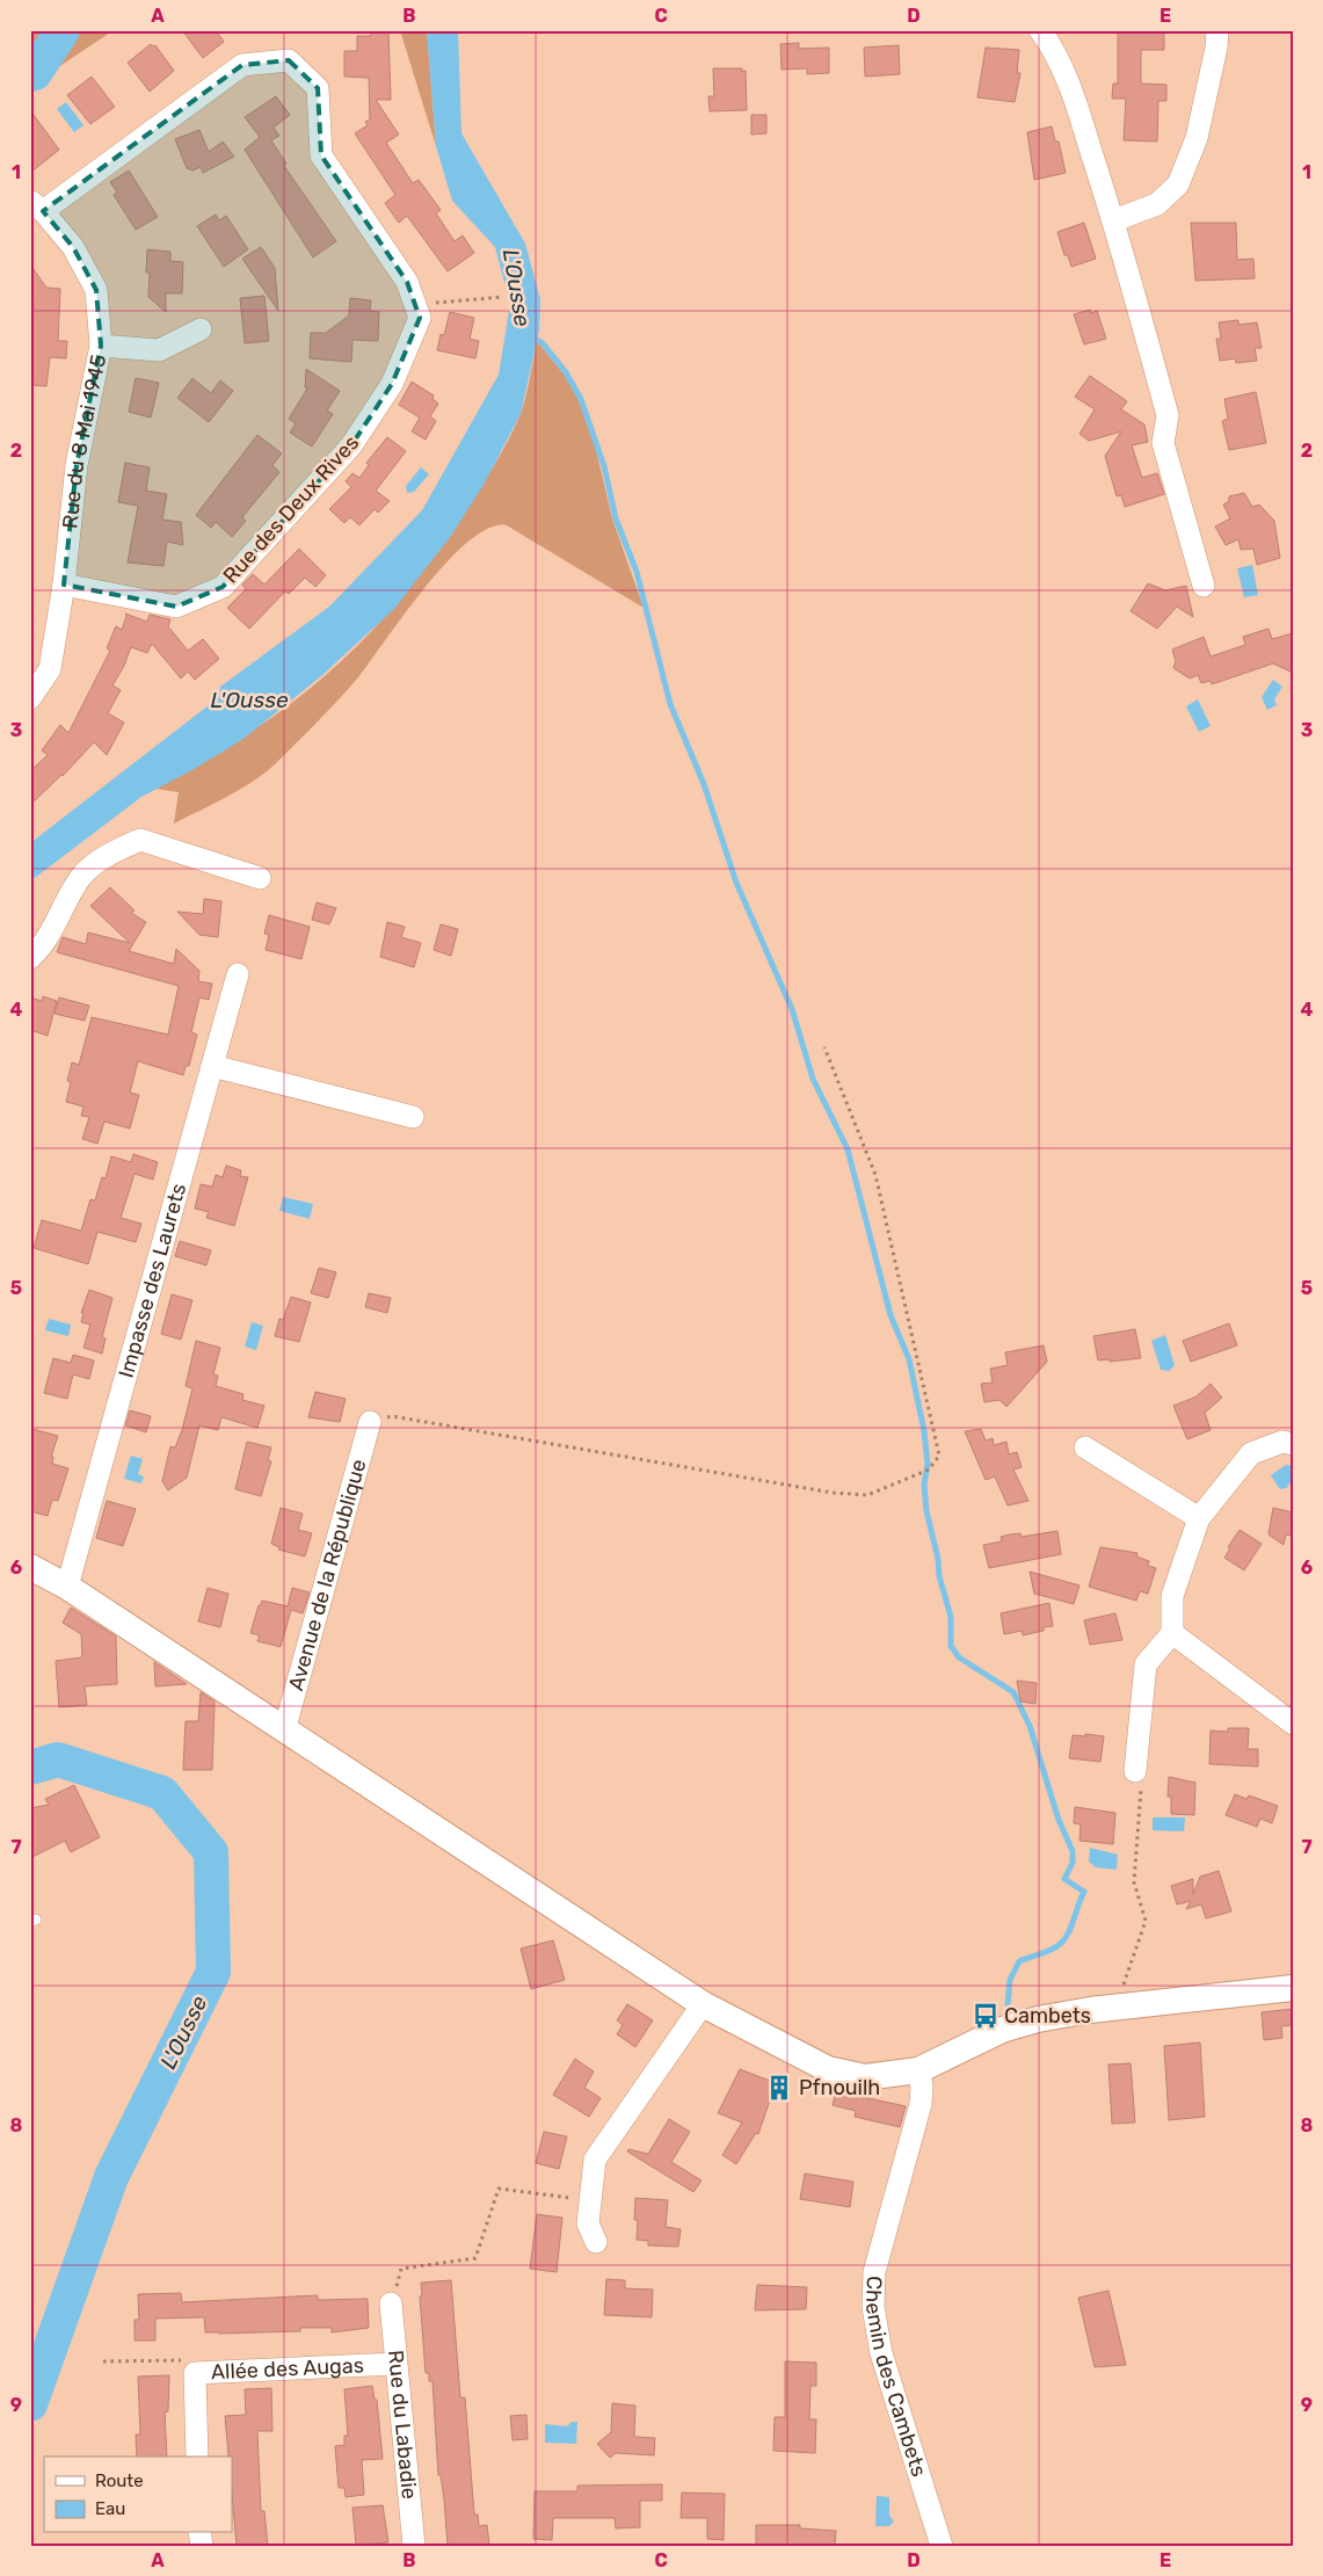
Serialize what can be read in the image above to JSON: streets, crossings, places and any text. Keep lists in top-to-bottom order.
{
  "streets": {
    "street": [
      "Rue du 8 Mai 1945",
      "Rue des Deux Rives",
      "Impasse des Laurets",
      "Avenue de la République",
      "Allée des Augas",
      "Chemin des Cambets",
      "Rue du Labadie"
    ]
  },
  "crossings": [
    ["Rue du 8 Mai 1945", "Rue des Deux Rives"],
    ["Allée des Augas", "Rue du Labadie"]
  ],
  "water": ["L'Ousse"],
  "places": {
    "bus stop": ["Cambets"],
    "building": ["Pfnouilh"]
  },
  "legend": ["Route", "Eau"],
  "grid": {
    "columns": [
      "A",
      "B",
      "C",
      "D",
      "E"
    ],
    "rows": [
      "1",
      "2",
      "3",
      "4",
      "5",
      "6",
      "7",
      "8",
      "9"
    ]
  }
}
